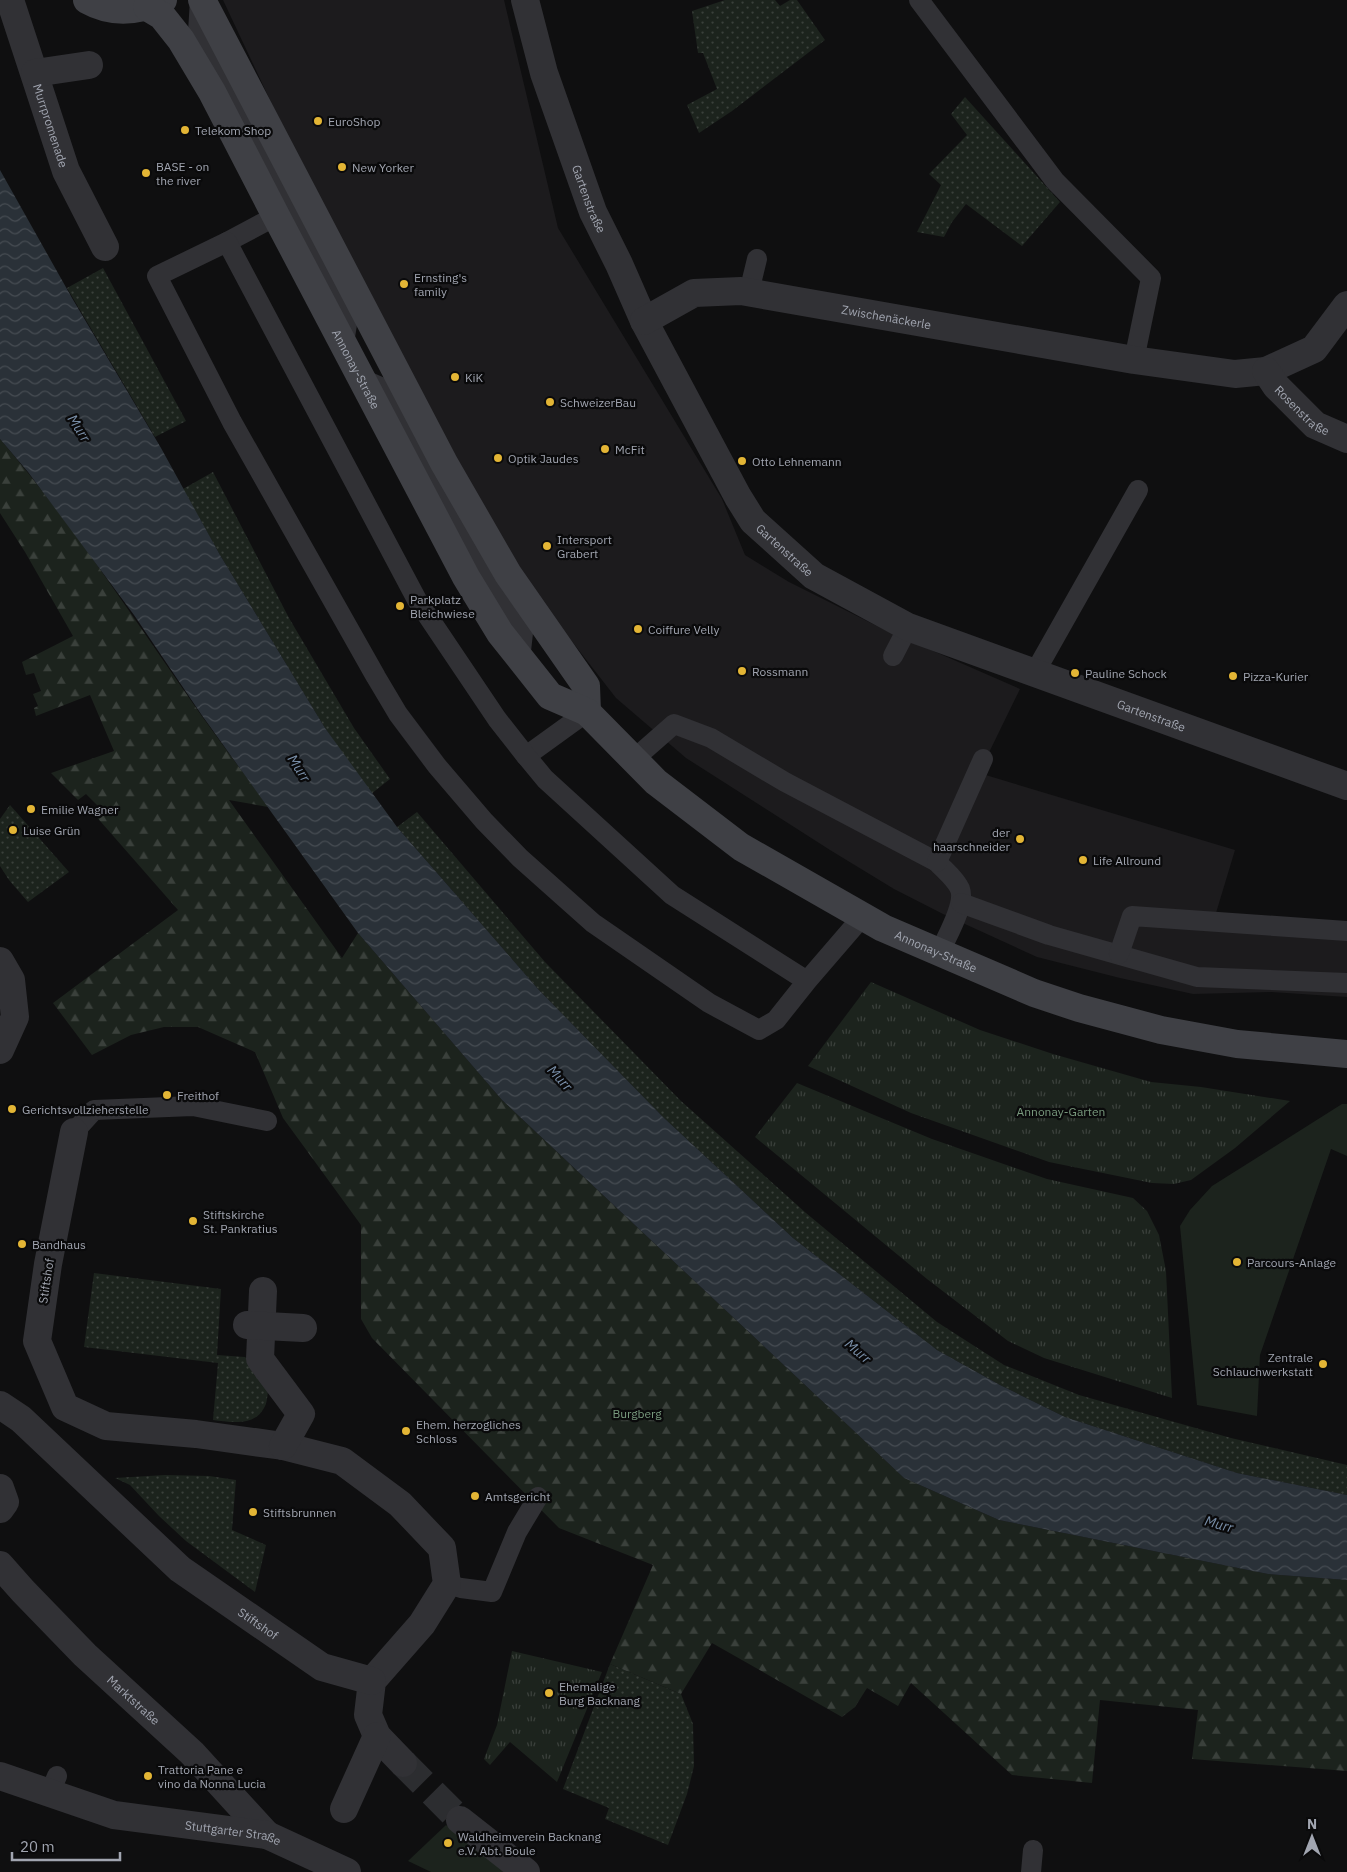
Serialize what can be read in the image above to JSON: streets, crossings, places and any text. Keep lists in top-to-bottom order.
{
  "streets": {
    "street": [
      "Murrpromenade",
      "Gartenstraße",
      "Zwischenäckerle",
      "Annonay-Straße",
      "Rosenstraße",
      "Stiftshof",
      "Marktstraße",
      "Stuttgarter Straße"
    ]
  },
  "crossings": [
    ["Gartenstraße", "Zwischenäckerle"],
    ["Zwischenäckerle", "Rosenstraße"],
    ["Marktstraße", "Stuttgarter Straße"]
  ],
  "water": ["Murr"],
  "parks": ["Annonay-Garten", "Burgberg"],
  "places": [
    "EuroShop",
    "Telekom Shop",
    "New Yorker",
    "BASE - on the river",
    "Ernsting's family",
    "KiK",
    "SchweizerBau",
    "McFit",
    "Optik Jaudes",
    "Otto Lehnemann",
    "Intersport Grabert",
    "Parkplatz Bleichwiese",
    "Coiffure Velly",
    "Rossmann",
    "Pauline Schock",
    "Pizza-Kurier",
    "Emilie Wagner",
    "Luise Grün",
    "der haarschneider",
    "Life Allround",
    "Freithof",
    "Gerichtsvollzieherstelle",
    "Stiftskirche St. Pankratius",
    "Bandhaus",
    "Parcours-Anlage",
    "Zentrale Schlauchwerkstatt",
    "Ehem. herzogliches Schloss",
    "Amtsgericht",
    "Stiftsbrunnen",
    "Ehemalige Burg Backnang",
    "Trattoria Pane e vino da Nonna Lucia",
    "Waldheimverein Backnang e.V. Abt. Boule"
  ],
  "scale_bar": "20 m",
  "north": "top"
}
